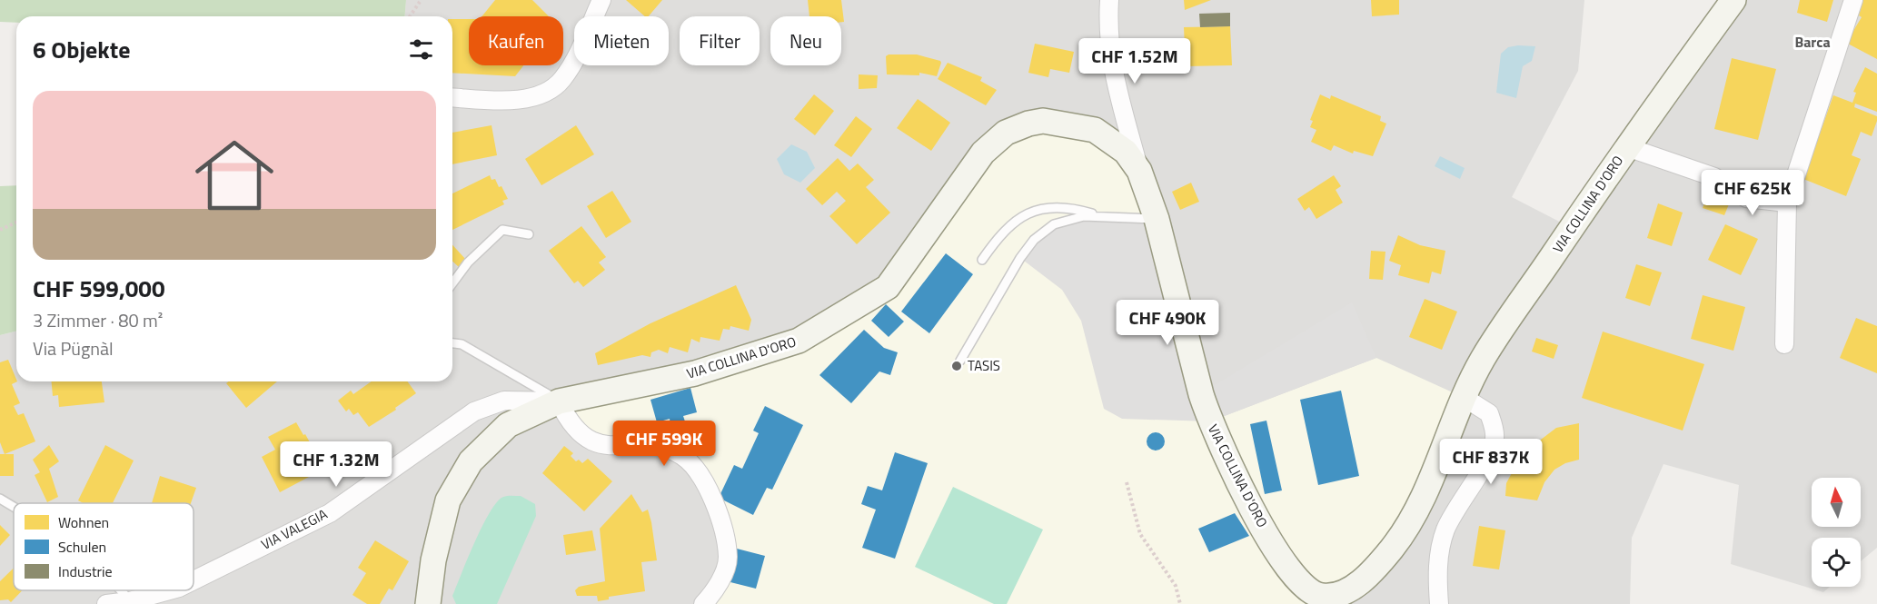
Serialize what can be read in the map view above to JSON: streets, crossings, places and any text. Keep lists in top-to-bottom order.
{
  "streets": {
    "street": ["VIA COLLINA D'ORO", "VIA VALEGIA"]
  },
  "crossings": [
    ["VIA COLLINA D'ORO", "VIA VALEGIA"]
  ],
  "districts": ["Barca"],
  "places": ["TASIS"],
  "legend": ["Wohnen", "Schulen", "Industrie"],
  "north": "top",
  "page": {
    "chip": [
      "Kaufen",
      "Mieten",
      "Filter",
      "Neu"
    ],
    "heading": "6 Objekte",
    "price": [
      "CHF 1.52M",
      "CHF 625K",
      "CHF 490K",
      "CHF 599K",
      "CHF 837K",
      "CHF 1.32M"
    ],
    "list": [
      {
        "name": "CHF 599,000",
        "note": "3 Zimmer · 80 m² · Via Pügnàl"
      }
    ]
  }
}
